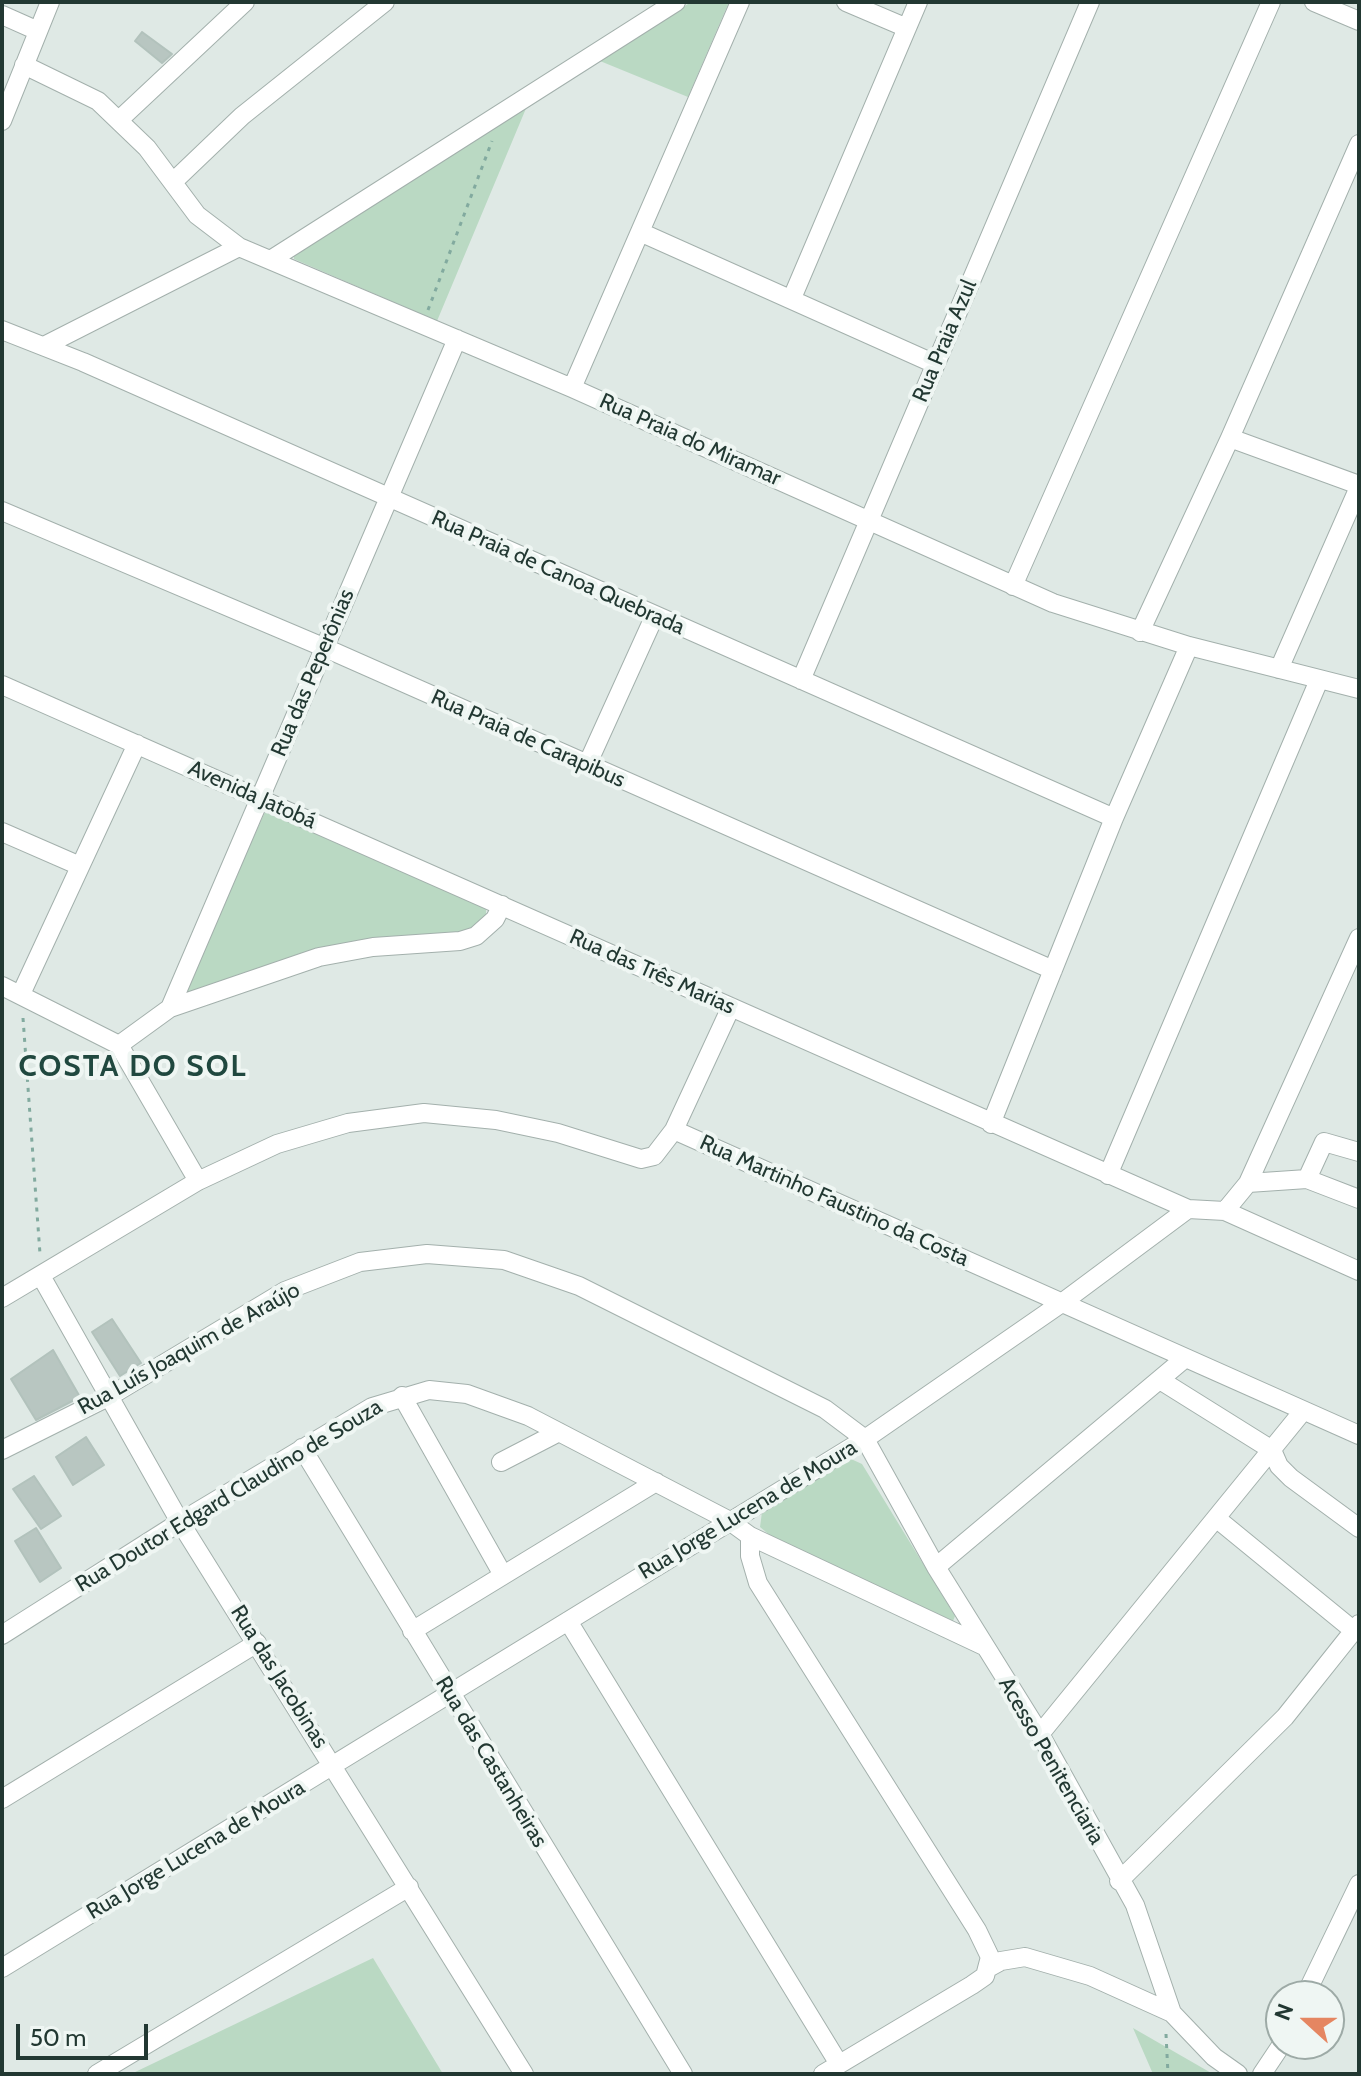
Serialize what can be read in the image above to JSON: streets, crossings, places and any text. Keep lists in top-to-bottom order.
{
  "streets": {
    "street": [
      "Rua Praia Azul",
      "Rua Praia do Miramar",
      "Rua Praia de Canoa Quebrada",
      "Rua das Peperônias",
      "Rua Praia de Carapibus",
      "Avenida Jatobá",
      "Rua das Três Marias",
      "Rua Martinho Faustino da Costa",
      "Rua Luís Joaquim de Araújo",
      "Rua Doutor Edgard Claudino de Souza",
      "Rua Jorge Lucena de Moura",
      "Rua das Jacobinas",
      "Acesso Penitenciaria",
      "Rua das Castanheiras"
    ]
  },
  "crossings": [
    ["Rua Praia Azul", "Rua Praia do Miramar"],
    ["Rua Praia Azul", "Rua Praia de Canoa Quebrada"],
    ["Rua Praia do Miramar", "Rua das Peperônias"],
    ["Rua Praia de Canoa Quebrada", "Rua das Peperônias"],
    ["Rua das Peperônias", "Rua Praia de Carapibus"],
    ["Rua das Peperônias", "Avenida Jatobá"],
    ["Avenida Jatobá", "Rua das Três Marias"],
    ["Rua das Três Marias", "Rua Jorge Lucena de Moura"],
    ["Rua Martinho Faustino da Costa", "Rua Jorge Lucena de Moura"],
    ["Rua Martinho Faustino da Costa", "Rua das Jacobinas"],
    ["Rua Luís Joaquim de Araújo", "Rua Jorge Lucena de Moura"],
    ["Rua Luís Joaquim de Araújo", "Rua das Jacobinas"],
    ["Rua Luís Joaquim de Araújo", "Acesso Penitenciaria"],
    ["Rua Doutor Edgard Claudino de Souza", "Rua Jorge Lucena de Moura"],
    ["Rua Doutor Edgard Claudino de Souza", "Rua das Jacobinas"],
    ["Rua Doutor Edgard Claudino de Souza", "Acesso Penitenciaria"],
    ["Rua Doutor Edgard Claudino de Souza", "Rua das Castanheiras"],
    ["Rua Jorge Lucena de Moura", "Rua das Jacobinas"],
    ["Rua Jorge Lucena de Moura", "Acesso Penitenciaria"],
    ["Rua Jorge Lucena de Moura", "Rua das Castanheiras"]
  ],
  "districts": ["COSTA DO SOL"],
  "scale_bar": "50 m",
  "north": "left"
}
